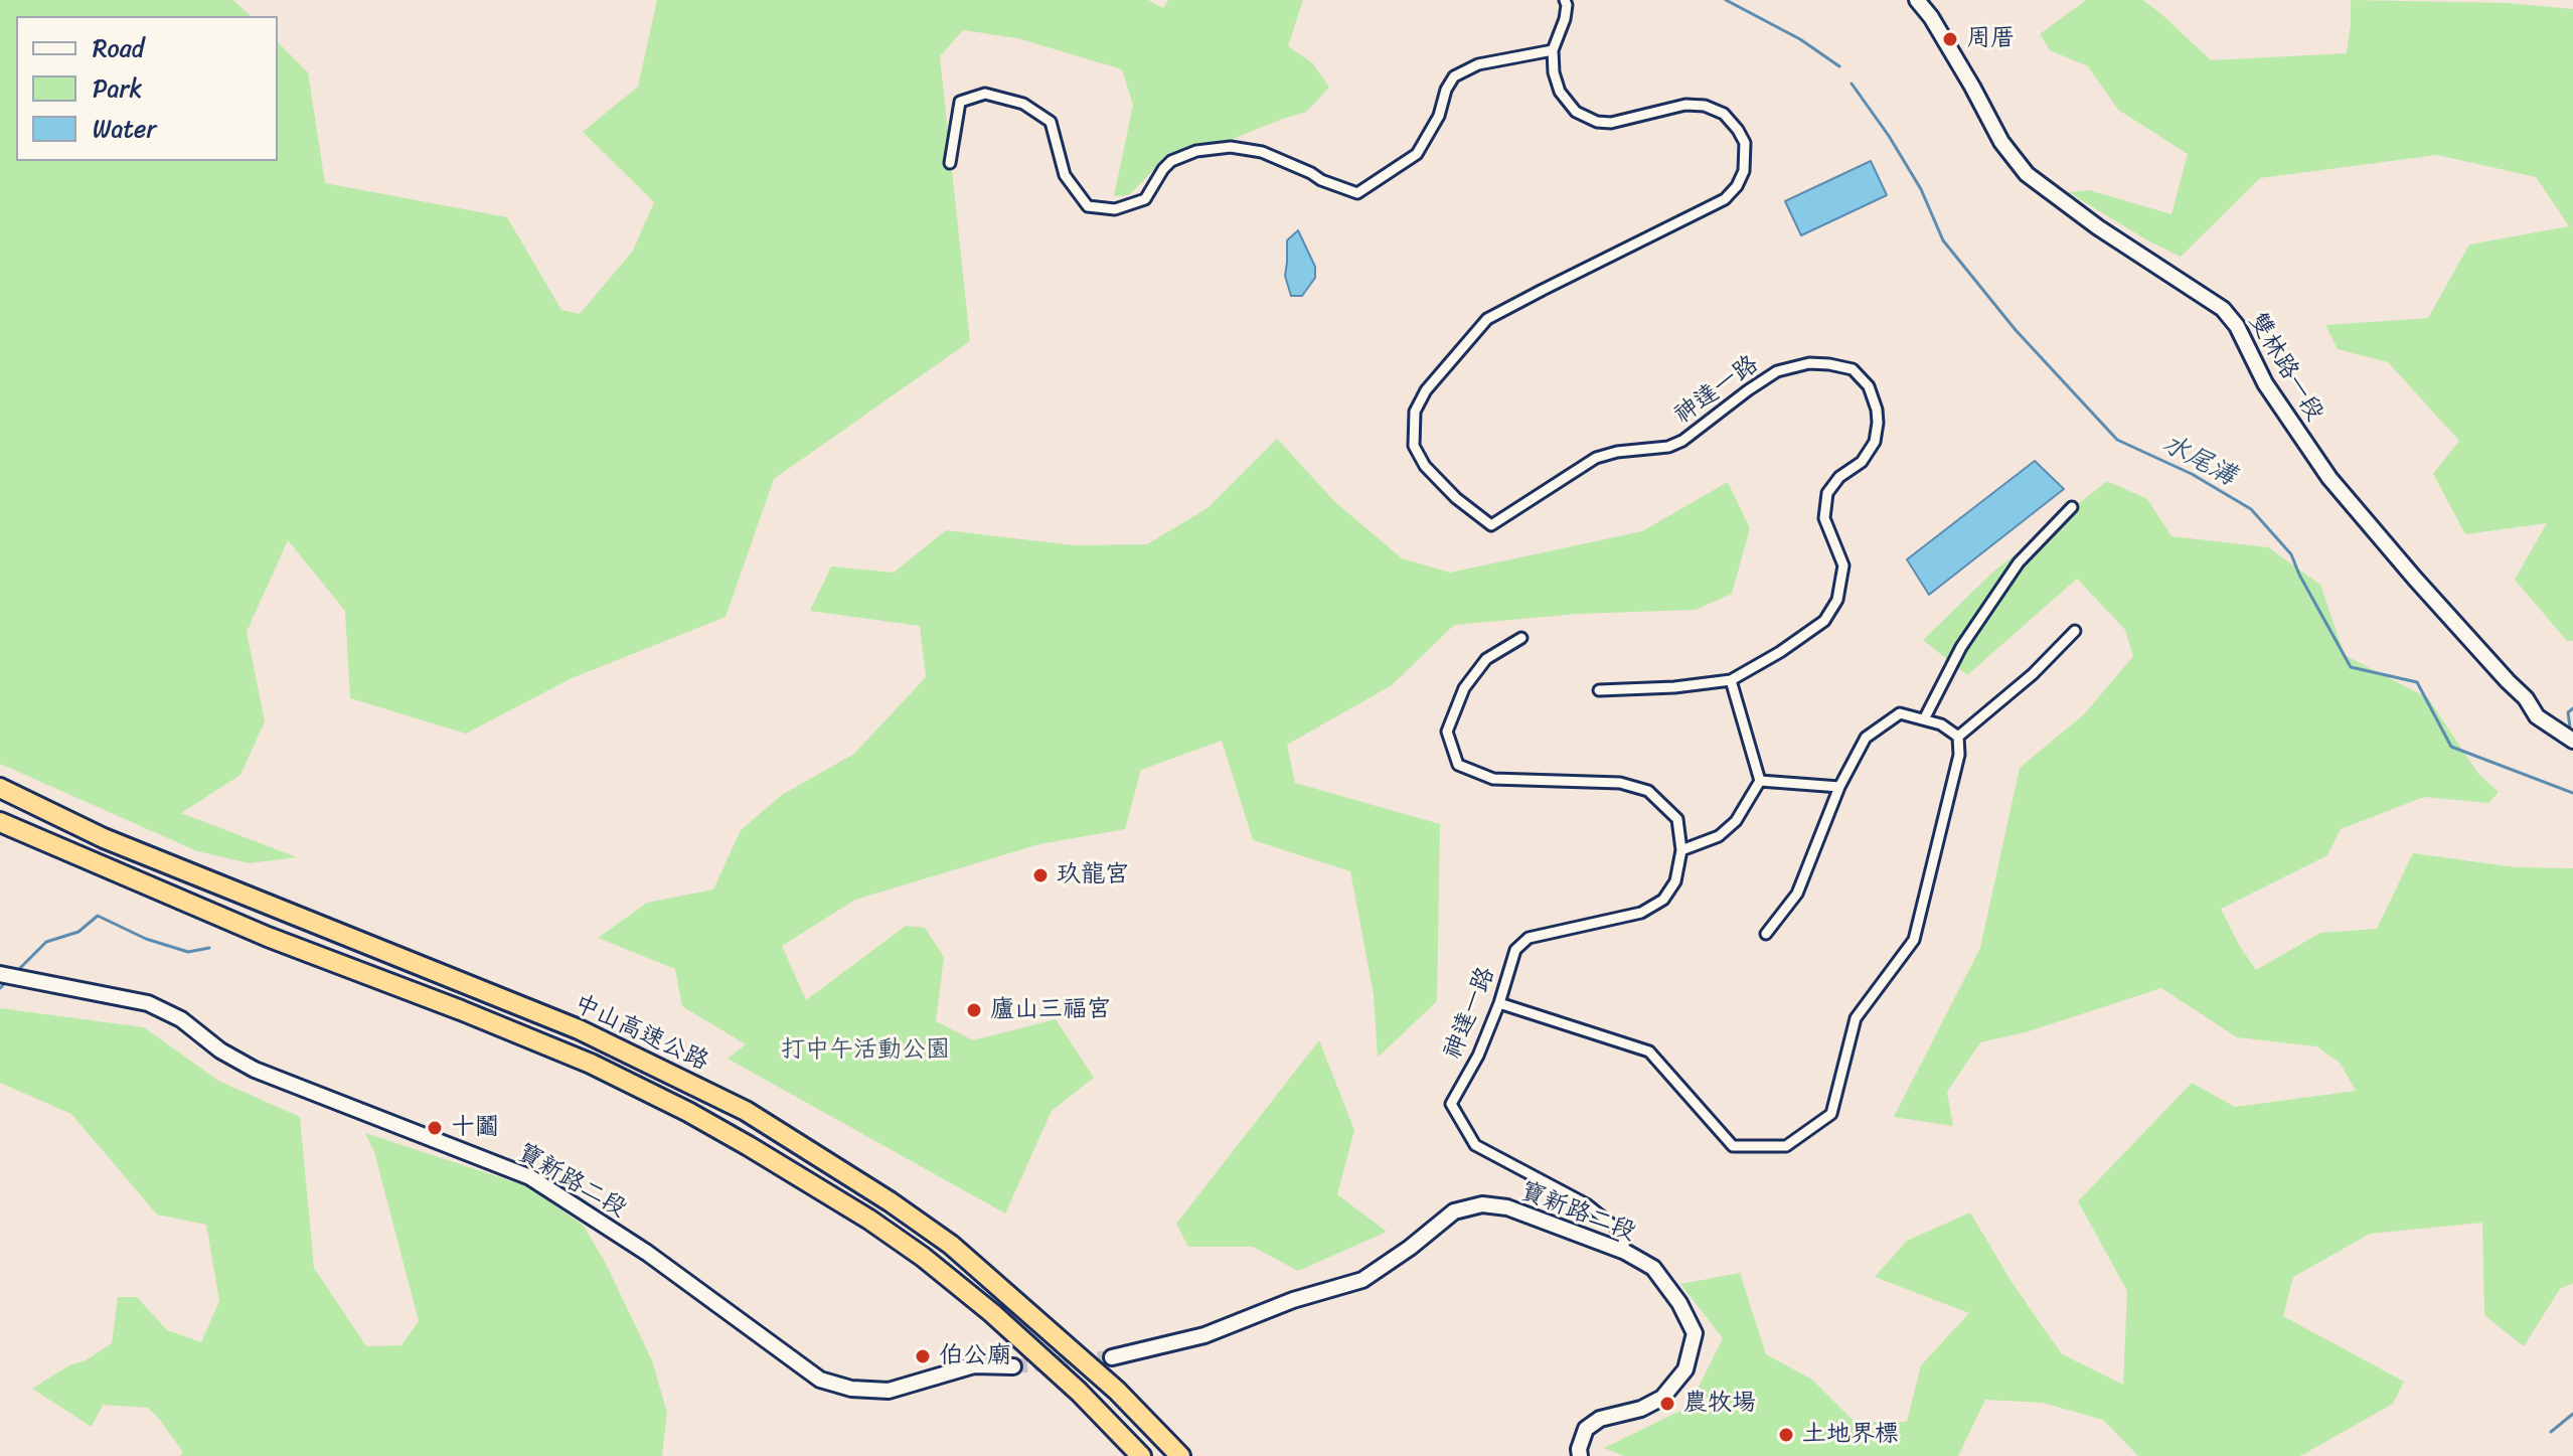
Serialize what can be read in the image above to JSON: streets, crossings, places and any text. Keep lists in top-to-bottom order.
{
  "streets": {
    "highway": ["中山高速公路"],
    "street": ["雙林路一段", "神達一路", "寶新路二段"]
  },
  "crossings": [
    ["神達一路", "寶新路二段"]
  ],
  "water": ["水尾溝"],
  "parks": ["打中午活動公園"],
  "places": [
    "周厝",
    "玖龍宮",
    "廬山三福宫",
    "十鬮",
    "伯公廟",
    "農牧場",
    "土地界標"
  ],
  "legend": ["Road", "Park", "Water"]
}
